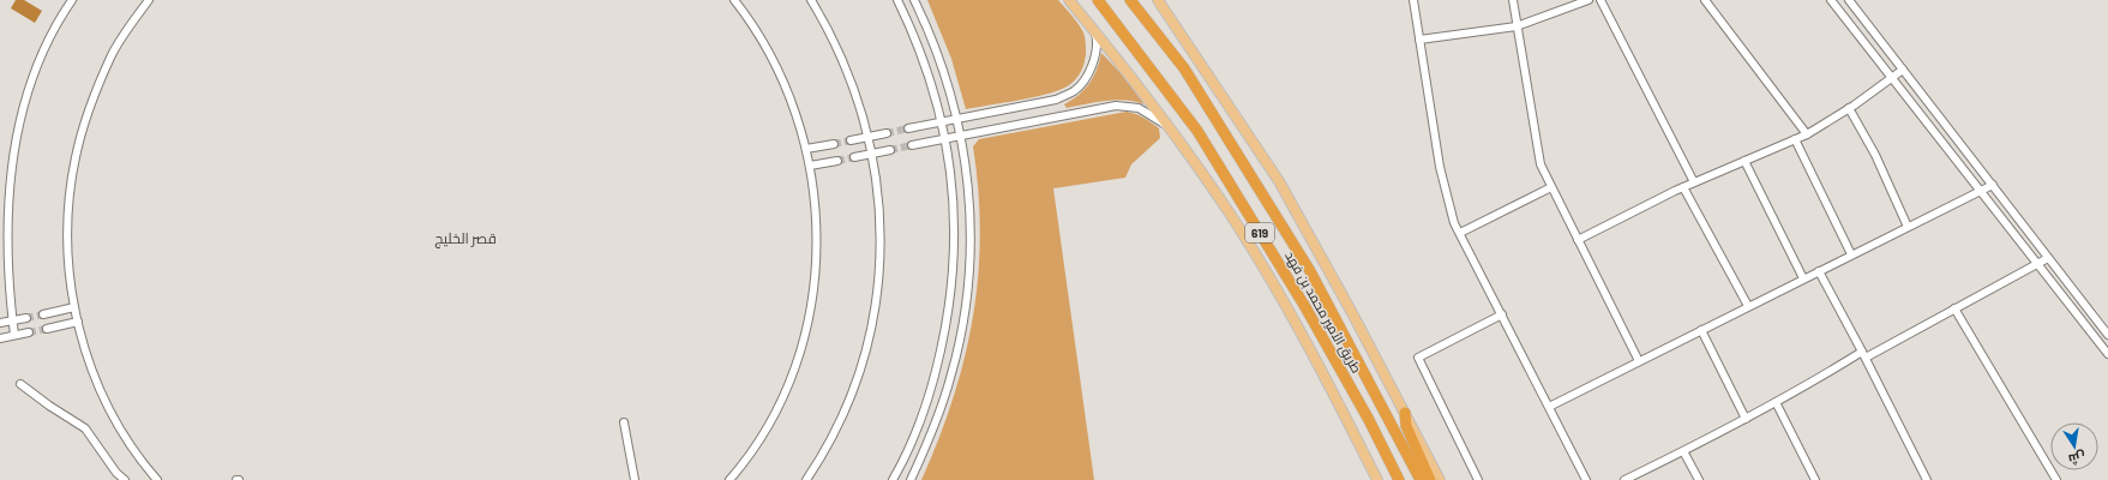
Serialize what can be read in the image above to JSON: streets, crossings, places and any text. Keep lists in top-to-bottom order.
{
  "streets": {
    "highway": ["619", "طريق الأمير محمد بن فهد"]
  },
  "districts": ["قصر الخليج"],
  "north": "bottom"
}
